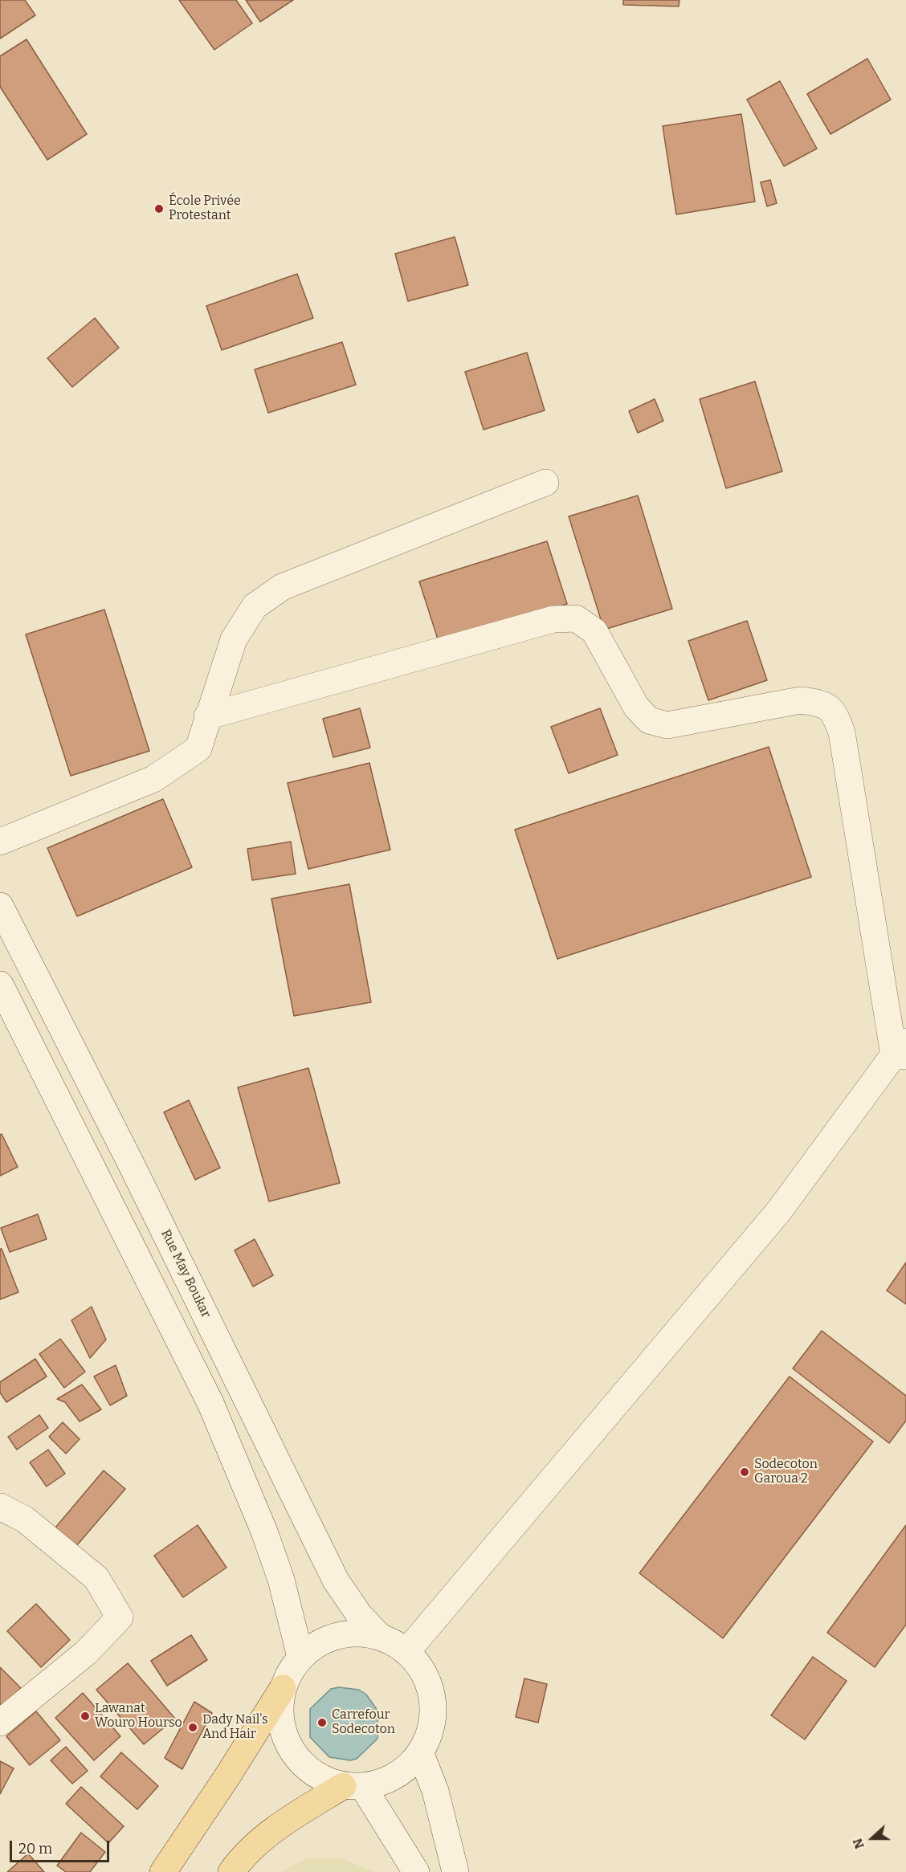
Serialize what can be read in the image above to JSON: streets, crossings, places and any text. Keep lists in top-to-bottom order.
{
  "streets": {
    "street": ["Rue May Boukar"]
  },
  "places": [
    "École Privée Protestant",
    "Sodecoton Garoua 2",
    "Lawanat Wouro Hourso",
    "Carrefour Sodecoton",
    "Dady Nail's And Hair"
  ],
  "scale_bar": "20 m",
  "north": "left"
}
